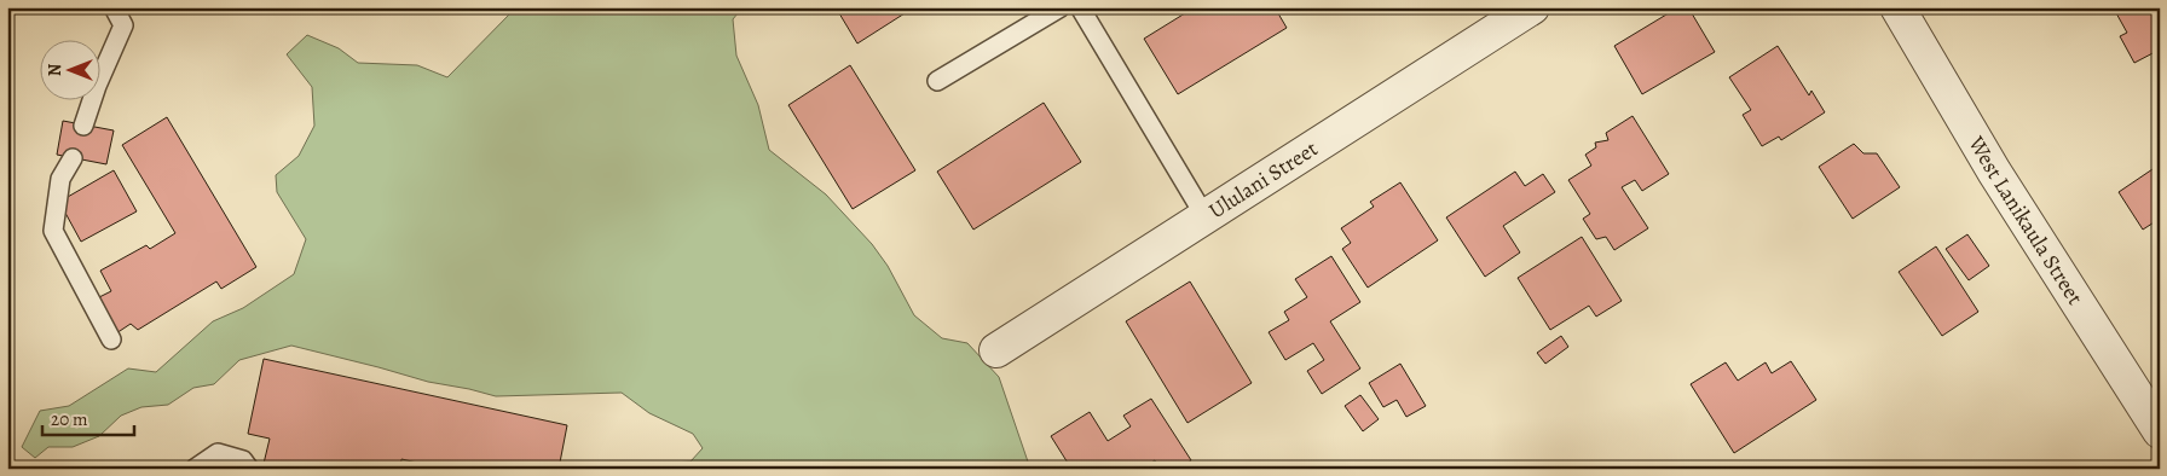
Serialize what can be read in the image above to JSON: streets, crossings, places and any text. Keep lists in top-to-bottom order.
{
  "streets": {
    "street": ["Ululani Street", "West Lanikaula Street"]
  },
  "scale_bar": "20 m",
  "north": "left"
}
